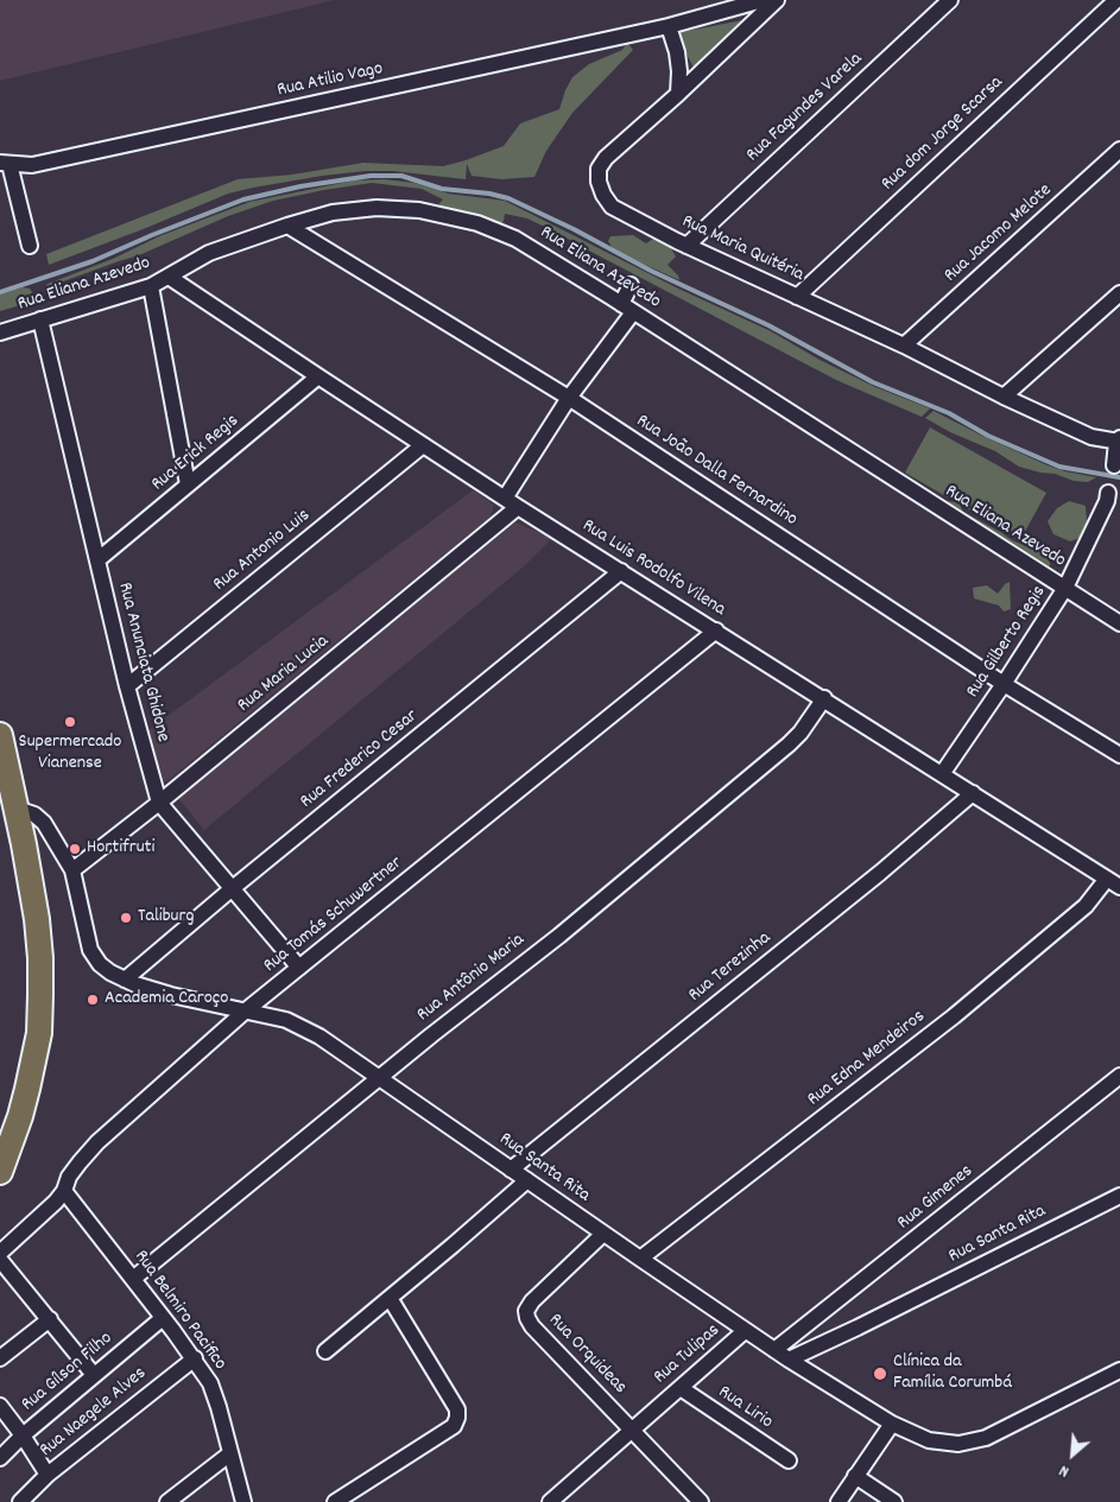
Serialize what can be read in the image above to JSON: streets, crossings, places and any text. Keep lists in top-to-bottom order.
{
  "streets": {
    "street": [
      "Rua Atilio Vago",
      "Rua Fagundes Varela",
      "Rua dom Jorge Scarsa",
      "Rua Jacomo Melote",
      "Rua Maria Quitéria",
      "Rua Eliana Azevedo",
      "Rua Erick Regis",
      "Rua João Dalla Fernardino",
      "Rua Antonio Luis",
      "Rua Luis Rodolfo Vilena",
      "Rua Gilberto Regis",
      "Rua Anunciata Ghidone",
      "Rua Maria Lucia",
      "Rua Frederico Cesar",
      "Rua Tomás Schuwertner",
      "Rua Terezinha",
      "Rua Antônio Maria",
      "Rua Edna Mendeiros",
      "Rua Santa Rita",
      "Rua Gimenes",
      "Rua Belmiro Pacifico",
      "Rua Orquideas",
      "Rua Tulipas",
      "Rua Gílson Filho",
      "Rua Lirio",
      "Rua Naegele Alves"
    ]
  },
  "crossings": [
    ["Rua Fagundes Varela", "Rua Maria Quitéria"],
    ["Rua dom Jorge Scarsa", "Rua Maria Quitéria"],
    ["Rua Jacomo Melote", "Rua Maria Quitéria"],
    ["Rua Eliana Azevedo", "Rua João Dalla Fernardino"],
    ["Rua Eliana Azevedo", "Rua Luis Rodolfo Vilena"],
    ["Rua Eliana Azevedo", "Rua Gilberto Regis"],
    ["Rua Eliana Azevedo", "Rua Anunciata Ghidone"],
    ["Rua Erick Regis", "Rua Luis Rodolfo Vilena"],
    ["Rua Erick Regis", "Rua Anunciata Ghidone"],
    ["Rua João Dalla Fernardino", "Rua Gilberto Regis"],
    ["Rua Antonio Luis", "Rua Luis Rodolfo Vilena"],
    ["Rua Antonio Luis", "Rua Anunciata Ghidone"],
    ["Rua Luis Rodolfo Vilena", "Rua Gilberto Regis"],
    ["Rua Luis Rodolfo Vilena", "Rua Maria Lucia"],
    ["Rua Luis Rodolfo Vilena", "Rua Frederico Cesar"],
    ["Rua Luis Rodolfo Vilena", "Rua Tomás Schuwertner"],
    ["Rua Luis Rodolfo Vilena", "Rua Terezinha"],
    ["Rua Luis Rodolfo Vilena", "Rua Antônio Maria"],
    ["Rua Luis Rodolfo Vilena", "Rua Edna Mendeiros"],
    ["Rua Anunciata Ghidone", "Rua Maria Lucia"],
    ["Rua Anunciata Ghidone", "Rua Frederico Cesar"],
    ["Rua Anunciata Ghidone", "Rua Tomás Schuwertner"],
    ["Rua Maria Lucia", "Rua Santa Rita"],
    ["Rua Frederico Cesar", "Rua Santa Rita"],
    ["Rua Tomás Schuwertner", "Rua Santa Rita"],
    ["Rua Tomás Schuwertner", "Rua Belmiro Pacifico"],
    ["Rua Terezinha", "Rua Santa Rita"],
    ["Rua Antônio Maria", "Rua Santa Rita"],
    ["Rua Antônio Maria", "Rua Belmiro Pacifico"],
    ["Rua Edna Mendeiros", "Rua Santa Rita"],
    ["Rua Santa Rita", "Rua Gimenes"],
    ["Rua Santa Rita", "Rua Orquideas"],
    ["Rua Santa Rita", "Rua Tulipas"],
    ["Rua Belmiro Pacifico", "Rua Gílson Filho"],
    ["Rua Belmiro Pacifico", "Rua Naegele Alves"],
    ["Rua Orquideas", "Rua Tulipas"],
    ["Rua Tulipas", "Rua Lirio"]
  ],
  "places": [
    "Supermercado Vianense",
    "Hortifruti",
    "Taliburg",
    "Academia Caroço",
    "Clínica da Família Corumbá"
  ],
  "north": "bottom left"
}
